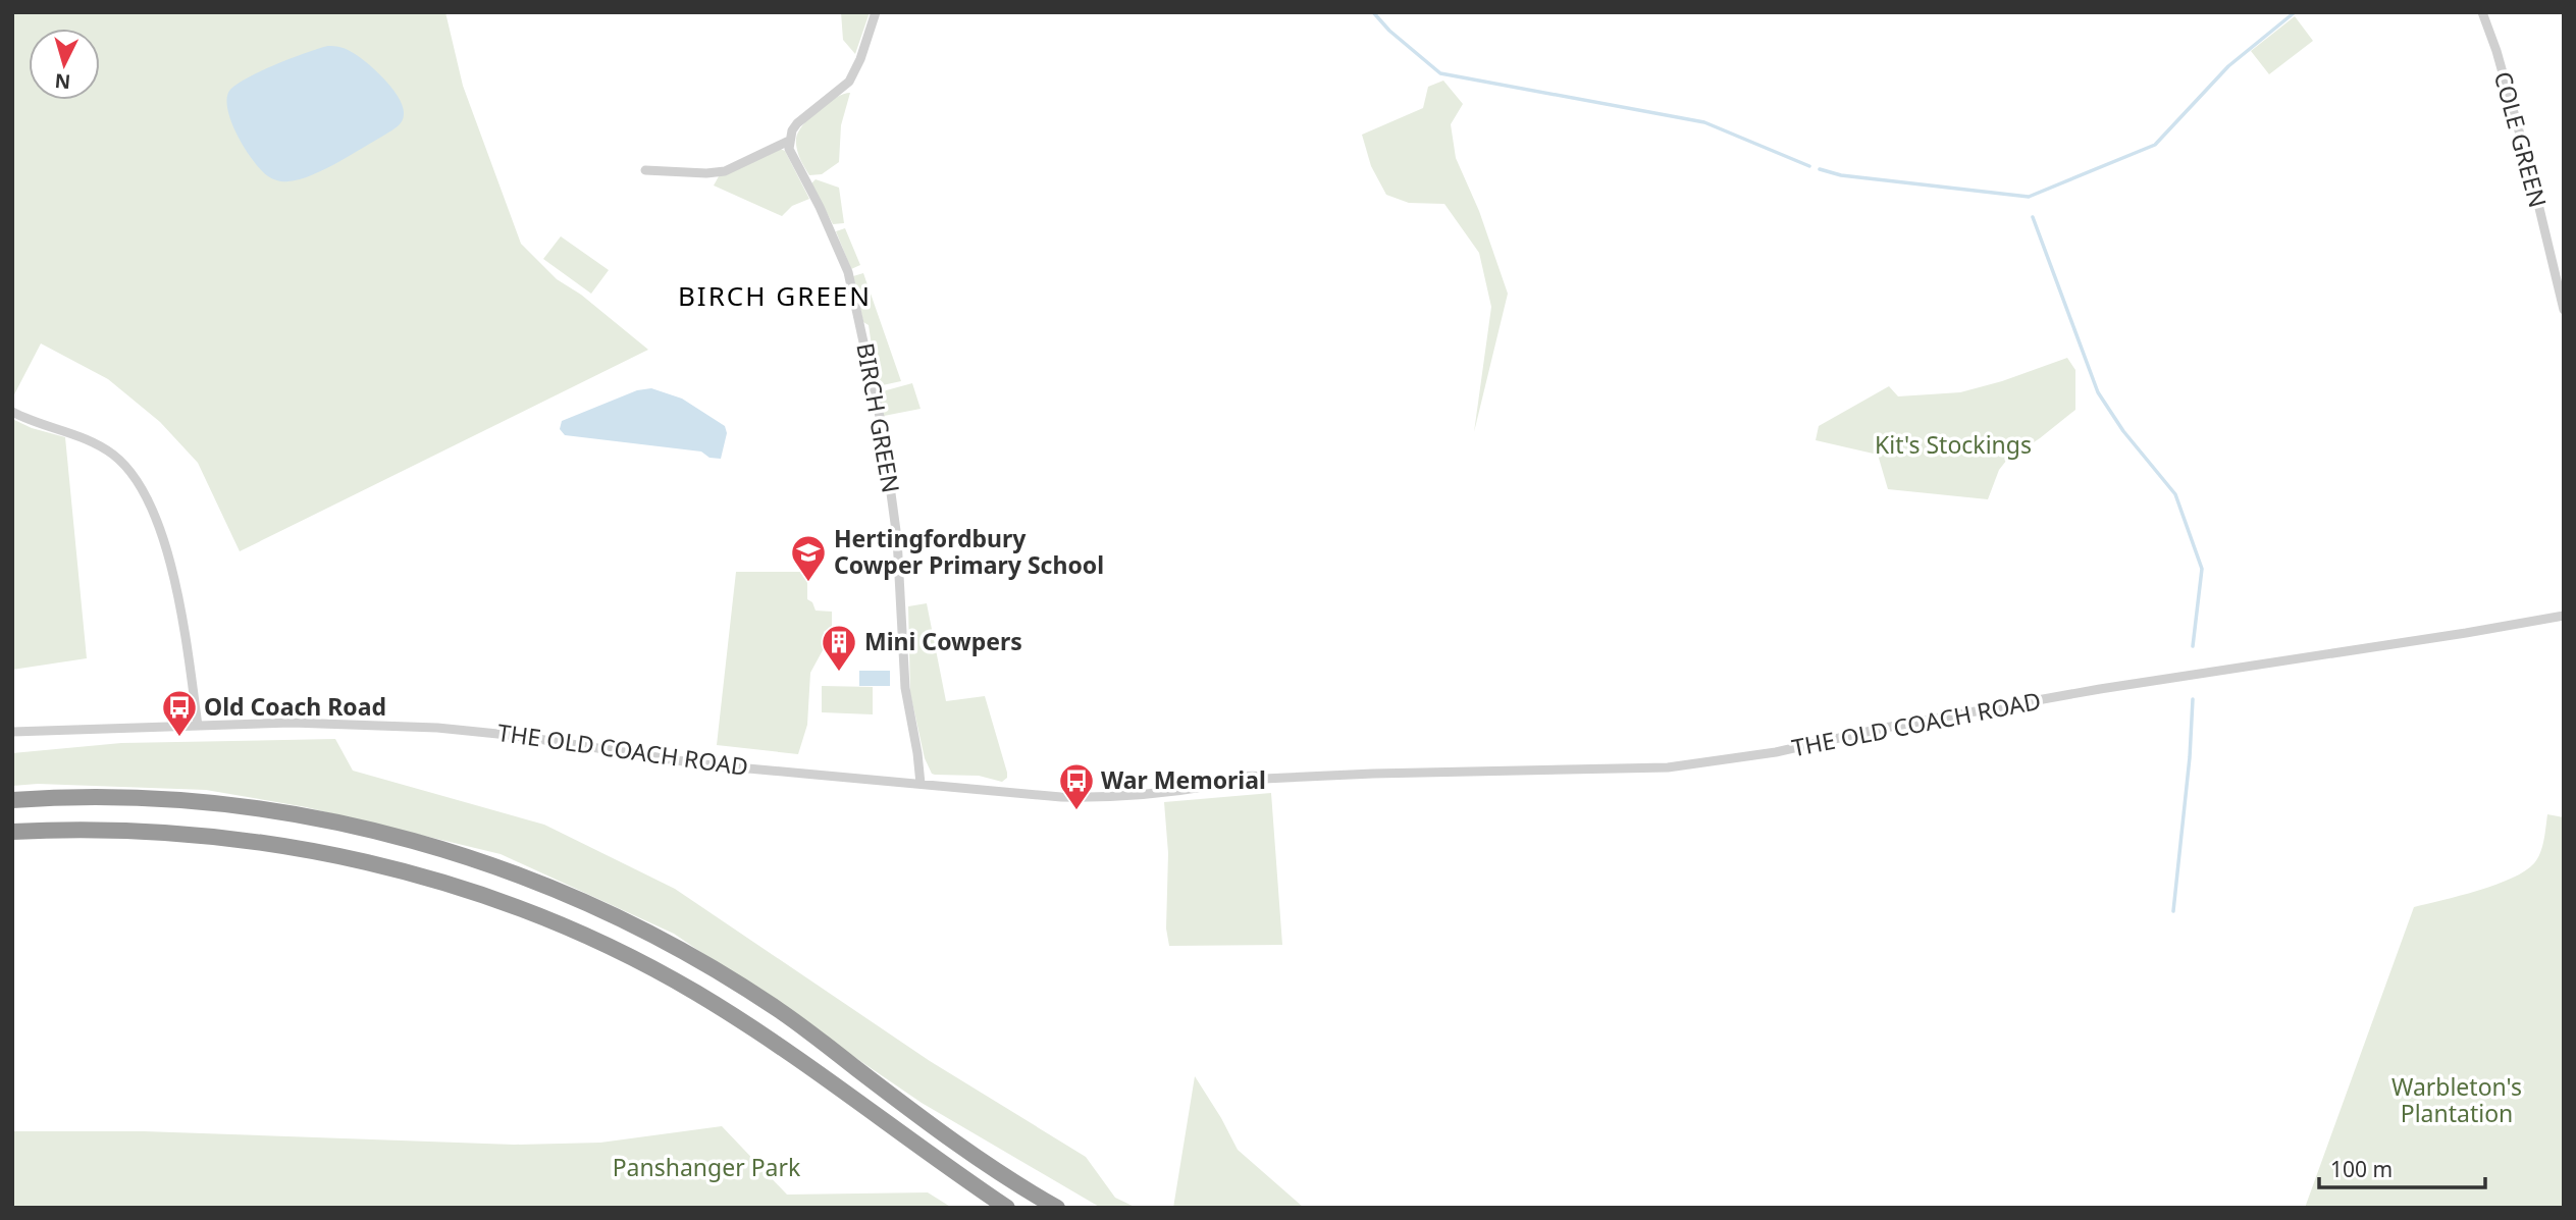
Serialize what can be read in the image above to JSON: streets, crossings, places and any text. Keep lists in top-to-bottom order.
{
  "streets": {
    "street": ["COLE GREEN", "BIRCH GREEN", "THE OLD COACH ROAD"]
  },
  "crossings": [
    ["BIRCH GREEN", "THE OLD COACH ROAD"]
  ],
  "districts": ["BIRCH GREEN"],
  "parks": ["Kit's Stockings", "Warbleton's Plantation", "Panshanger Park"],
  "places": {
    "school or university": ["Hertingfordbury Cowper Primary School"],
    "building": ["Mini Cowpers"],
    "bus stop": ["Old Coach Road", "War Memorial"]
  },
  "scale_bar": "100 m",
  "north": "bottom"
}
